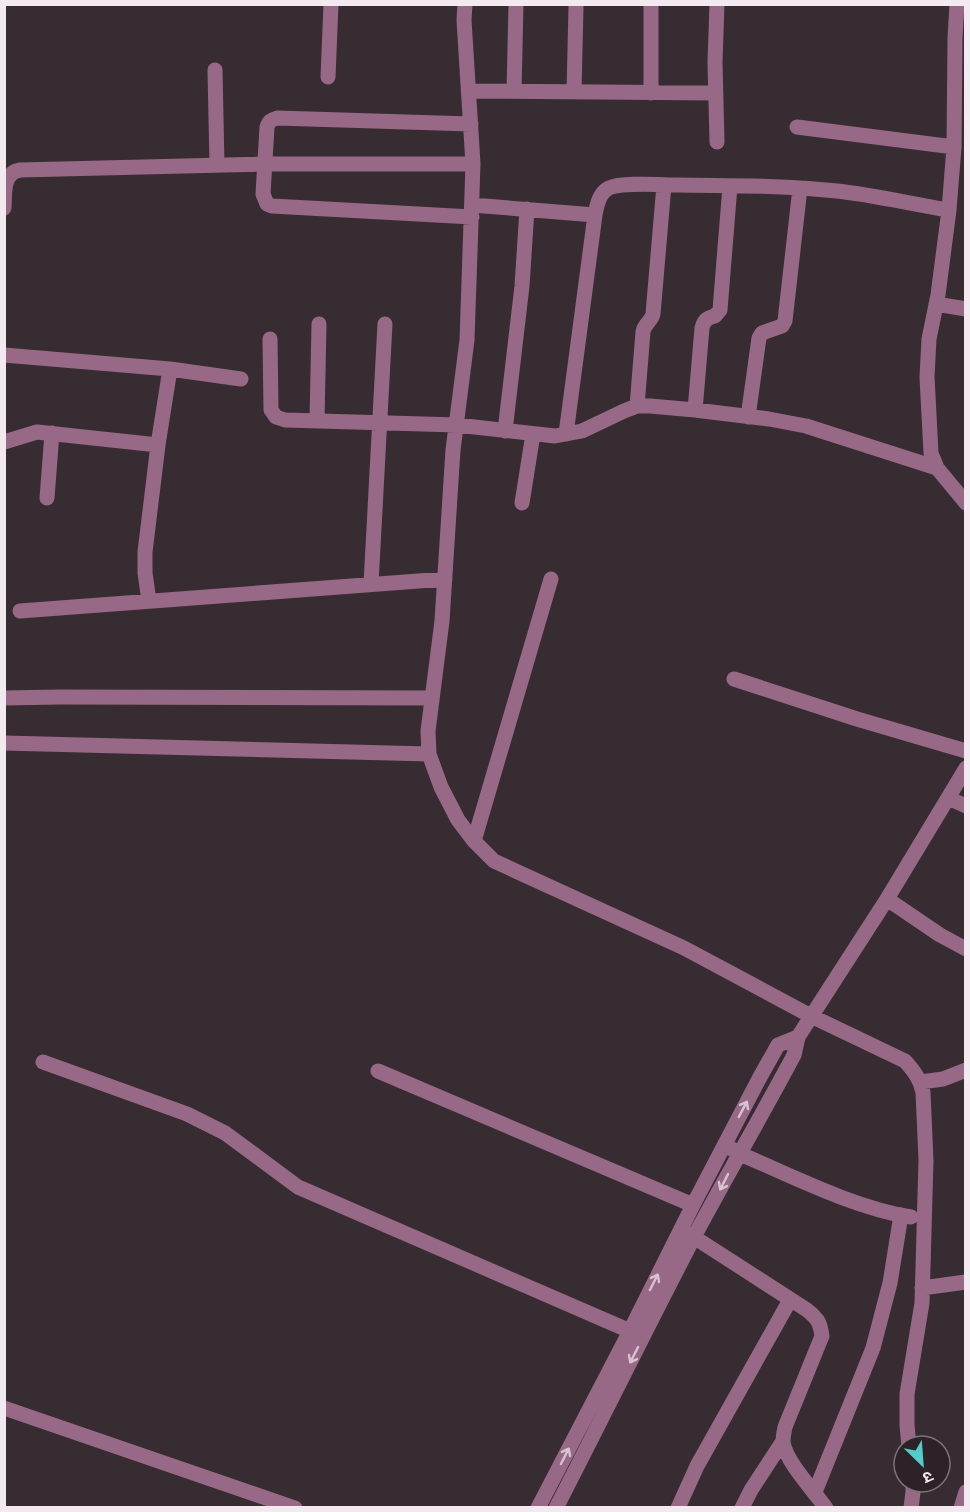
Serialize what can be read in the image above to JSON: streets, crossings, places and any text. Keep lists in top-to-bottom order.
{
  "north": "bottom right"
}
